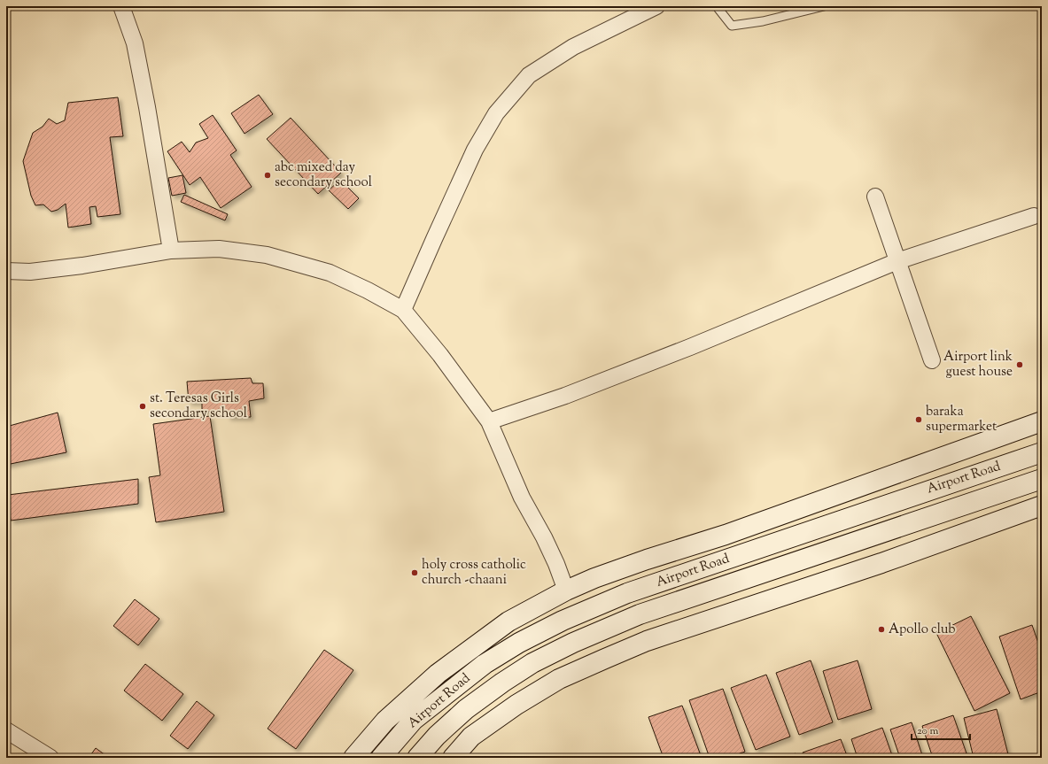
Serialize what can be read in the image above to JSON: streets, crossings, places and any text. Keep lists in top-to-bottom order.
{
  "streets": {
    "main road": ["Airport Road"]
  },
  "places": [
    "abc mixed day secondary school",
    "Airport link guest house",
    "st. Teresas Girls secondary school",
    "baraka supermarket",
    "holy cross catholic church -chaani",
    "Apollo club"
  ],
  "scale_bar": "20 m"
}
